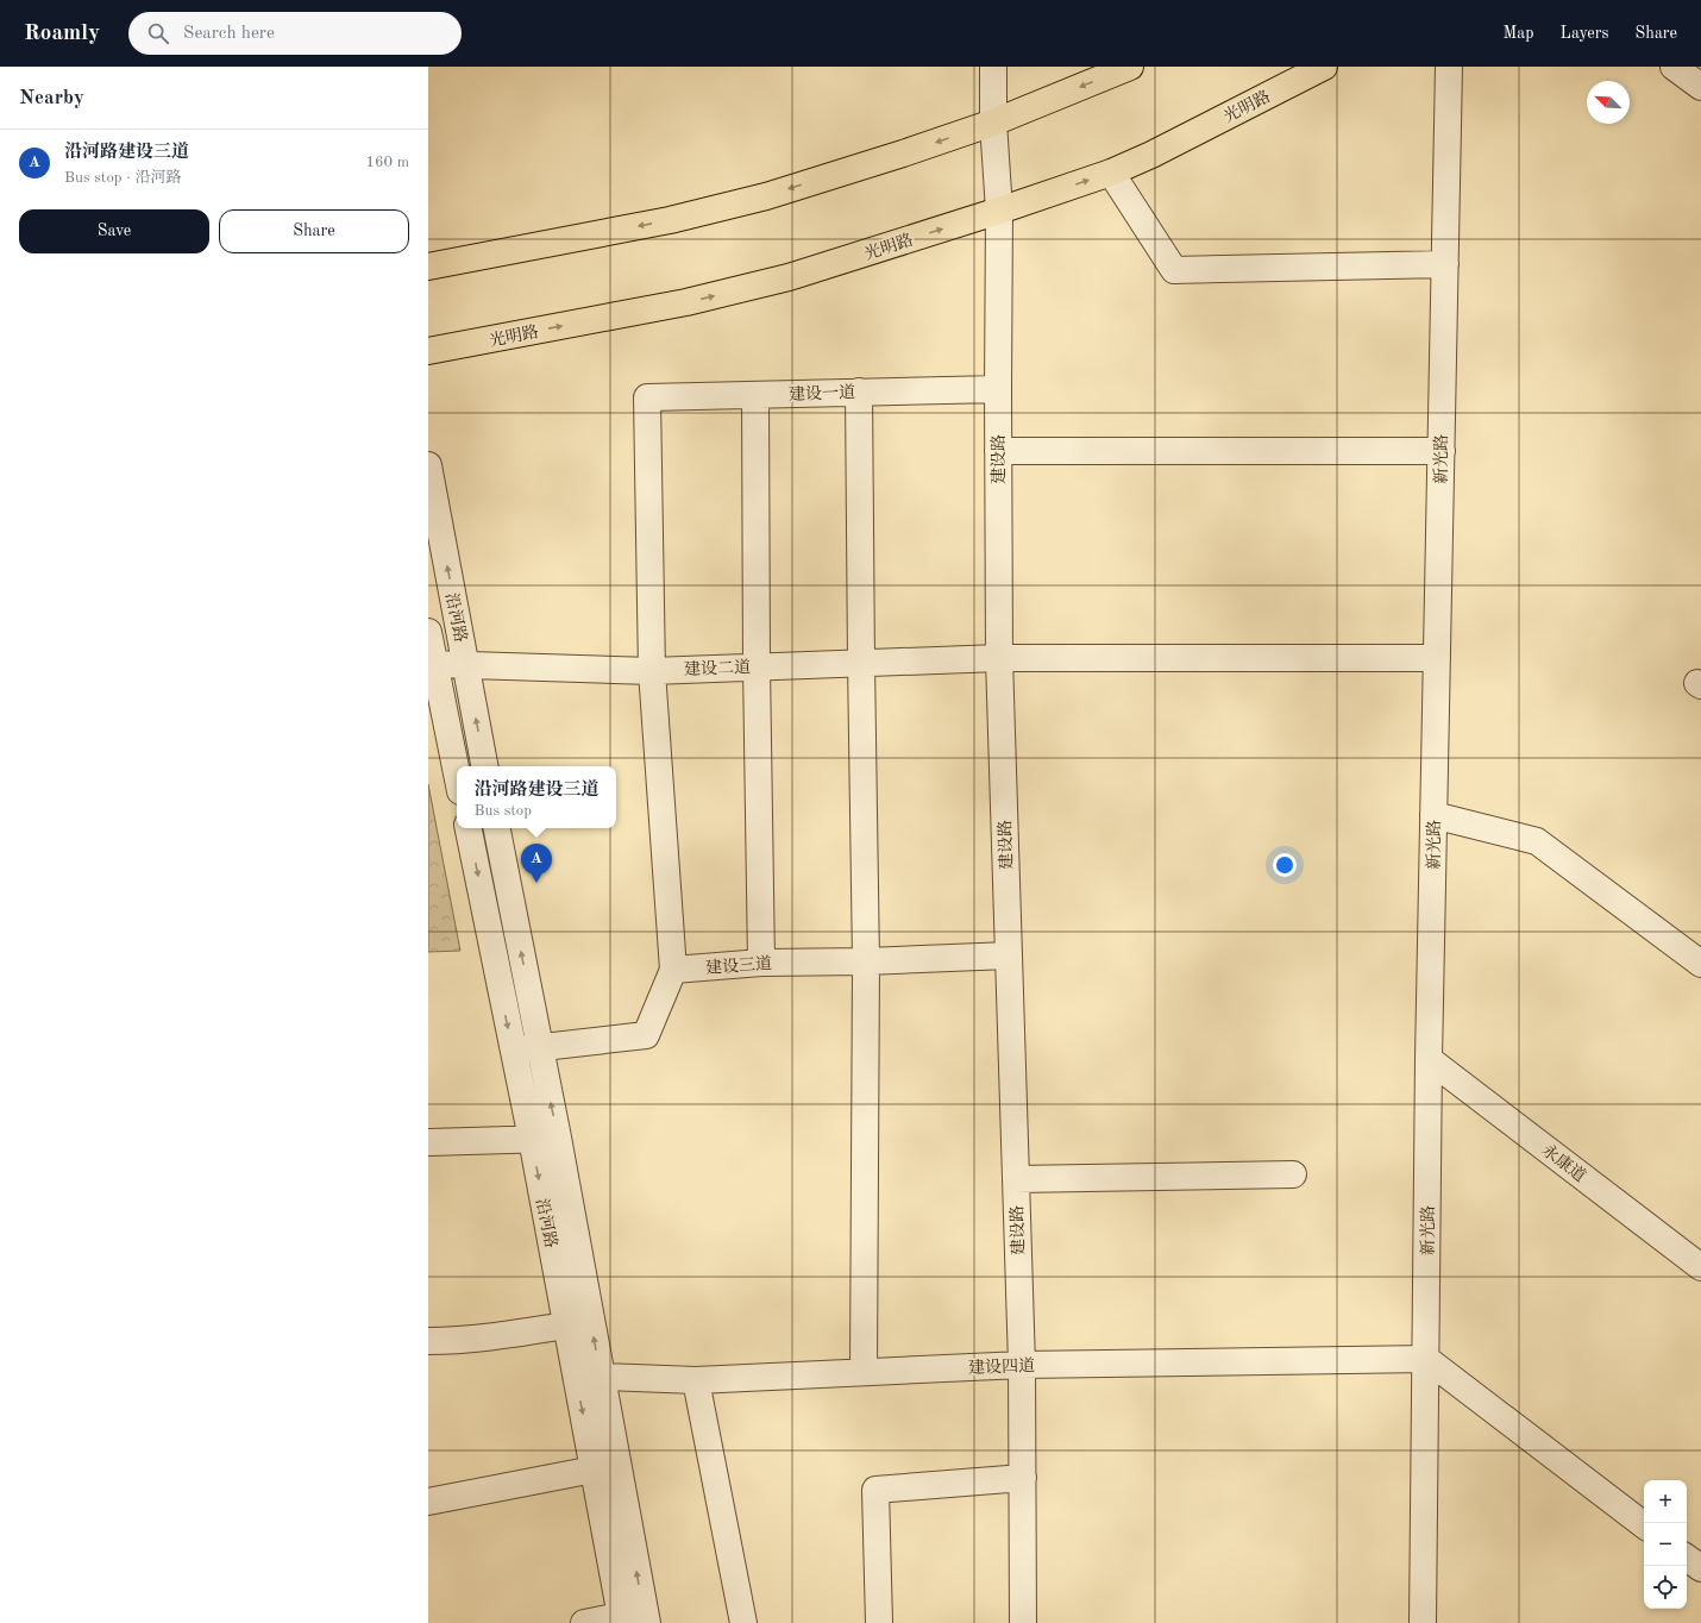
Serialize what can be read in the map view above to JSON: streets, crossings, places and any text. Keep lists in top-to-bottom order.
{
  "streets": {
    "main road": ["光明路"],
    "street": [
      "建设一道",
      "建设路",
      "新光路",
      "沿河路",
      "建设二道",
      "建设三道",
      "永康道",
      "建设四道"
    ]
  },
  "crossings": [
    ["光明路", "建设路"],
    ["建设一道", "建设路"],
    ["建设一道", "建设二道"],
    ["建设路", "建设二道"],
    ["建设路", "建设三道"],
    ["建设路", "建设四道"],
    ["新光路", "建设二道"],
    ["新光路", "永康道"],
    ["新光路", "建设四道"],
    ["沿河路", "建设二道"],
    ["沿河路", "建设四道"]
  ],
  "north": "top left",
  "page": {
    "header": "Roamly",
    "search": "Search here",
    "nav": ["Map", "Layers", "Share"],
    "heading": "Nearby",
    "list": [
      {
        "mark": "A",
        "name": "沿河路建设三道",
        "note": "Bus stop · 沿河路",
        "value": "160 m"
      }
    ],
    "buttons": ["Save", "Share"],
    "popup": ["沿河路建设三道", "Bus stop"],
    "pins": "A",
    "map_buttons": ["+", "−"]
  }
}
